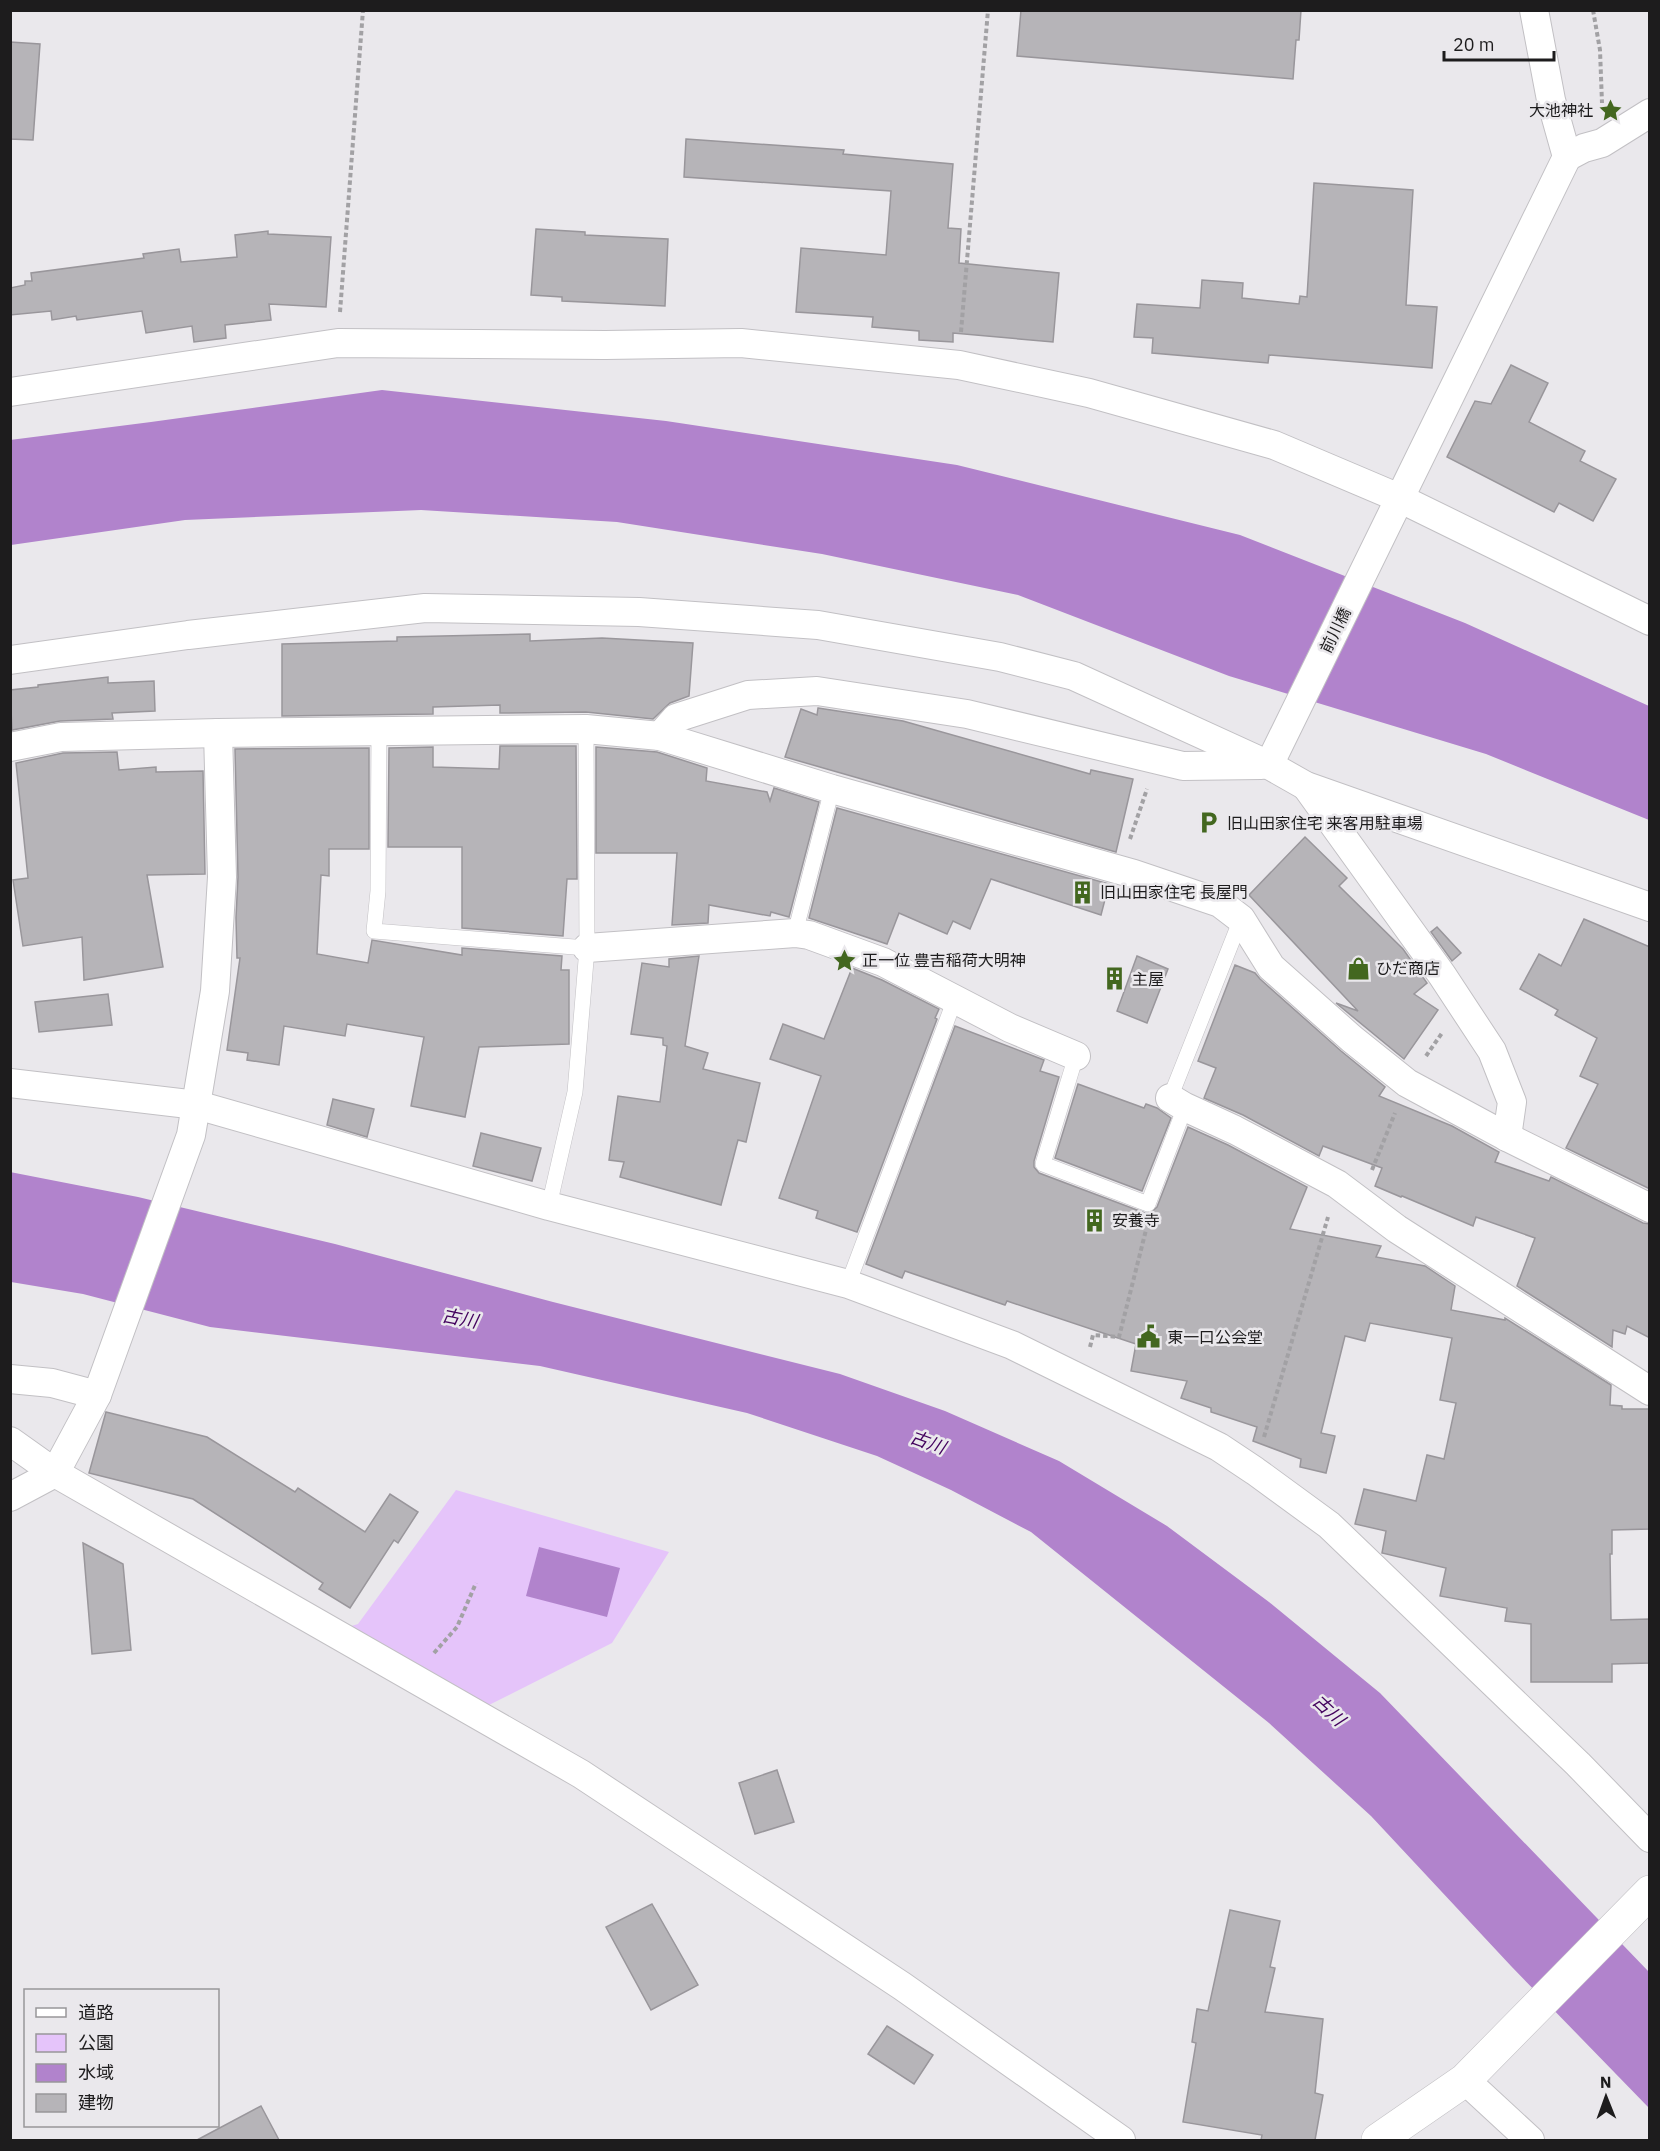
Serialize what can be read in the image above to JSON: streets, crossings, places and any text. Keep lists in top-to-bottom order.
{
  "streets": {
    "street": ["前川橋"]
  },
  "water": ["古川"],
  "places": {
    "place": ["大池神社", "正一位 豊吉稲荷大明神"],
    "parking": ["旧山田家住宅 来客用駐車場"],
    "building": ["旧山田家住宅 長屋門", "主屋", "安養寺"],
    "shop": ["ひだ商店"],
    "public building": ["東一口公会堂"]
  },
  "legend": [
    "道路",
    "公園",
    "水域",
    "建物"
  ],
  "scale_bar": "20 m",
  "north": "top"
}
